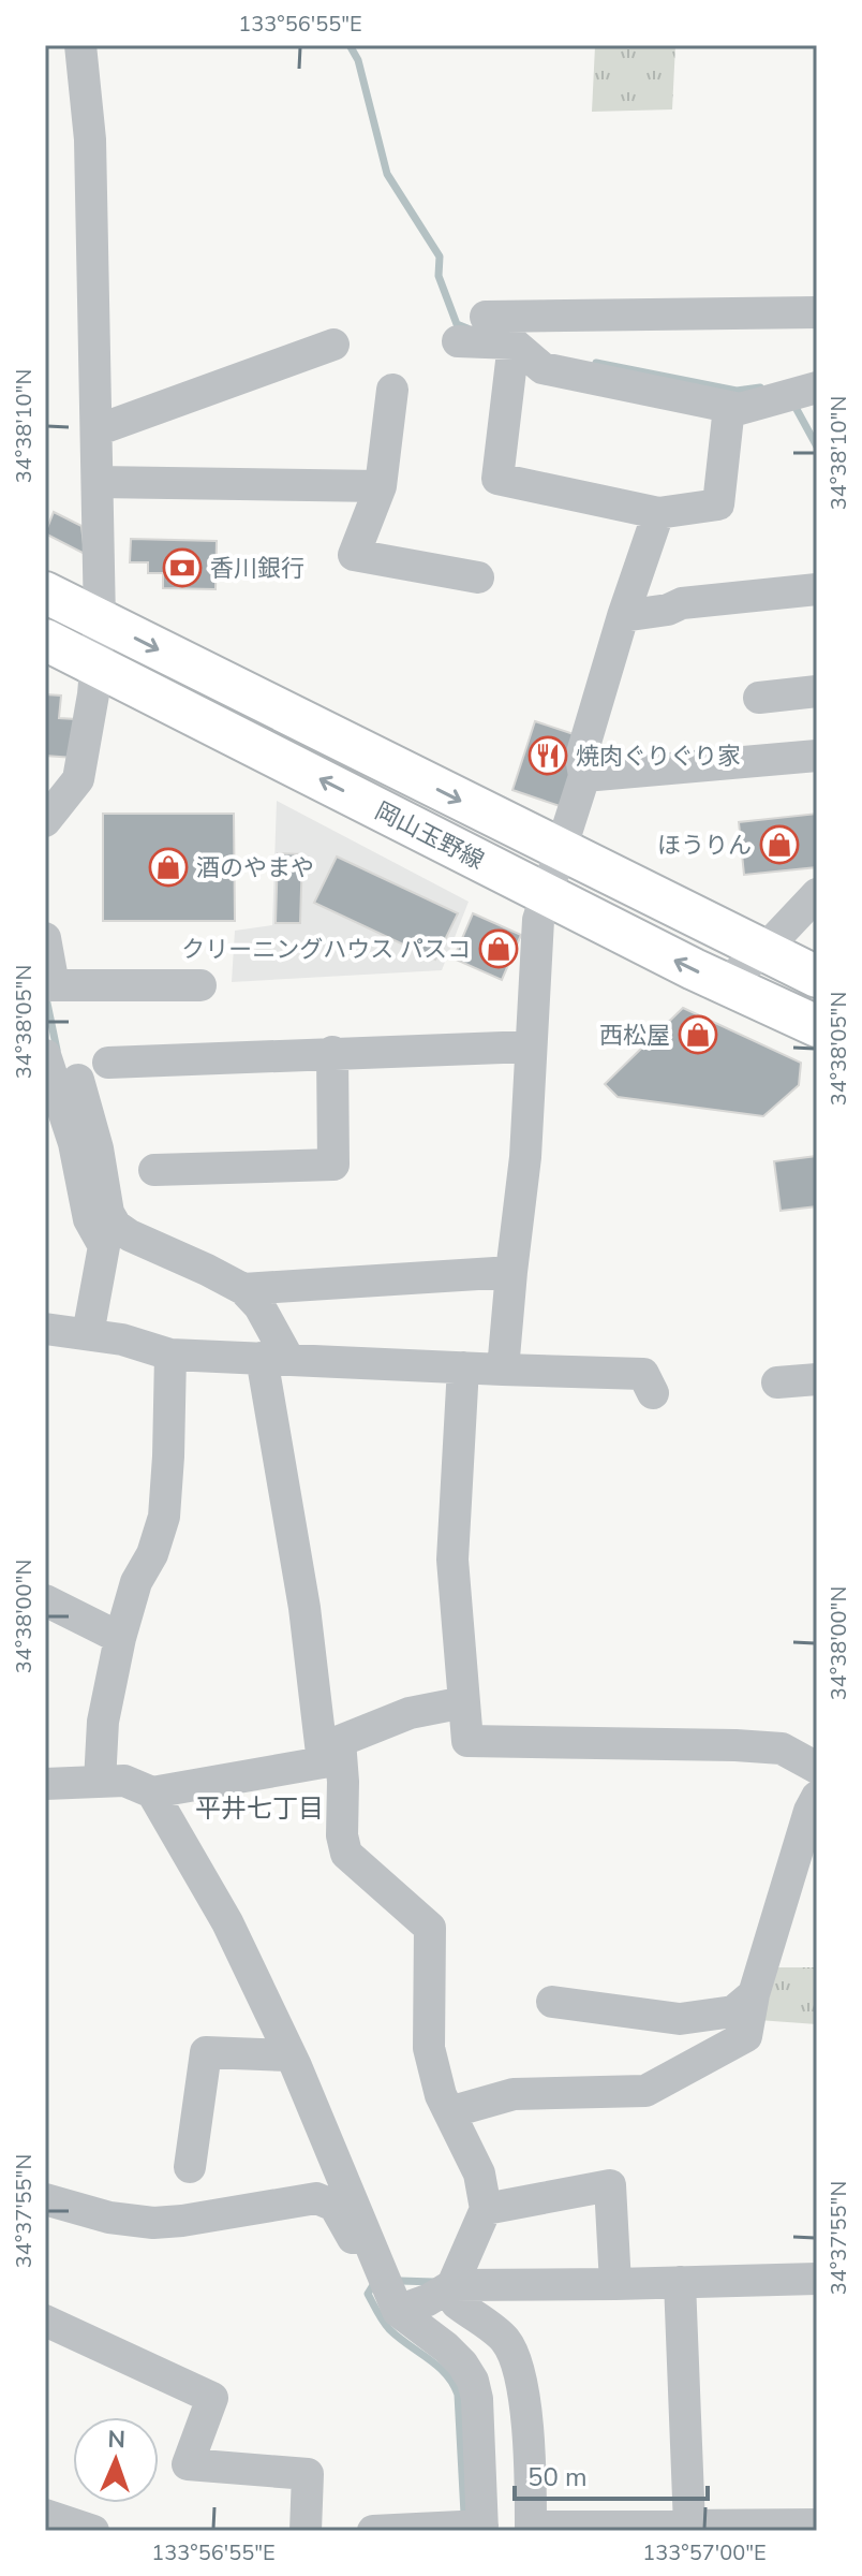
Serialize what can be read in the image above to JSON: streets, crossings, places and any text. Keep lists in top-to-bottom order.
{
  "streets": {
    "main road": ["岡山玉野線"]
  },
  "districts": ["平井七丁目"],
  "places": {
    "bank": ["香川銀行"],
    "restaurant": ["焼肉ぐりぐり家"],
    "shop": [
      "ほうりん",
      "酒のやまや",
      "クリーニングハウス パスコ",
      "西松屋"
    ]
  },
  "scale_bar": "50 m",
  "north": "top",
  "coordinates": [
    "133°56'55\"E",
    "34°38'10\"N",
    "34°38'05\"N",
    "34°38'00\"N",
    "34°37'55\"N",
    "133°57'00\"E"
  ]
}
